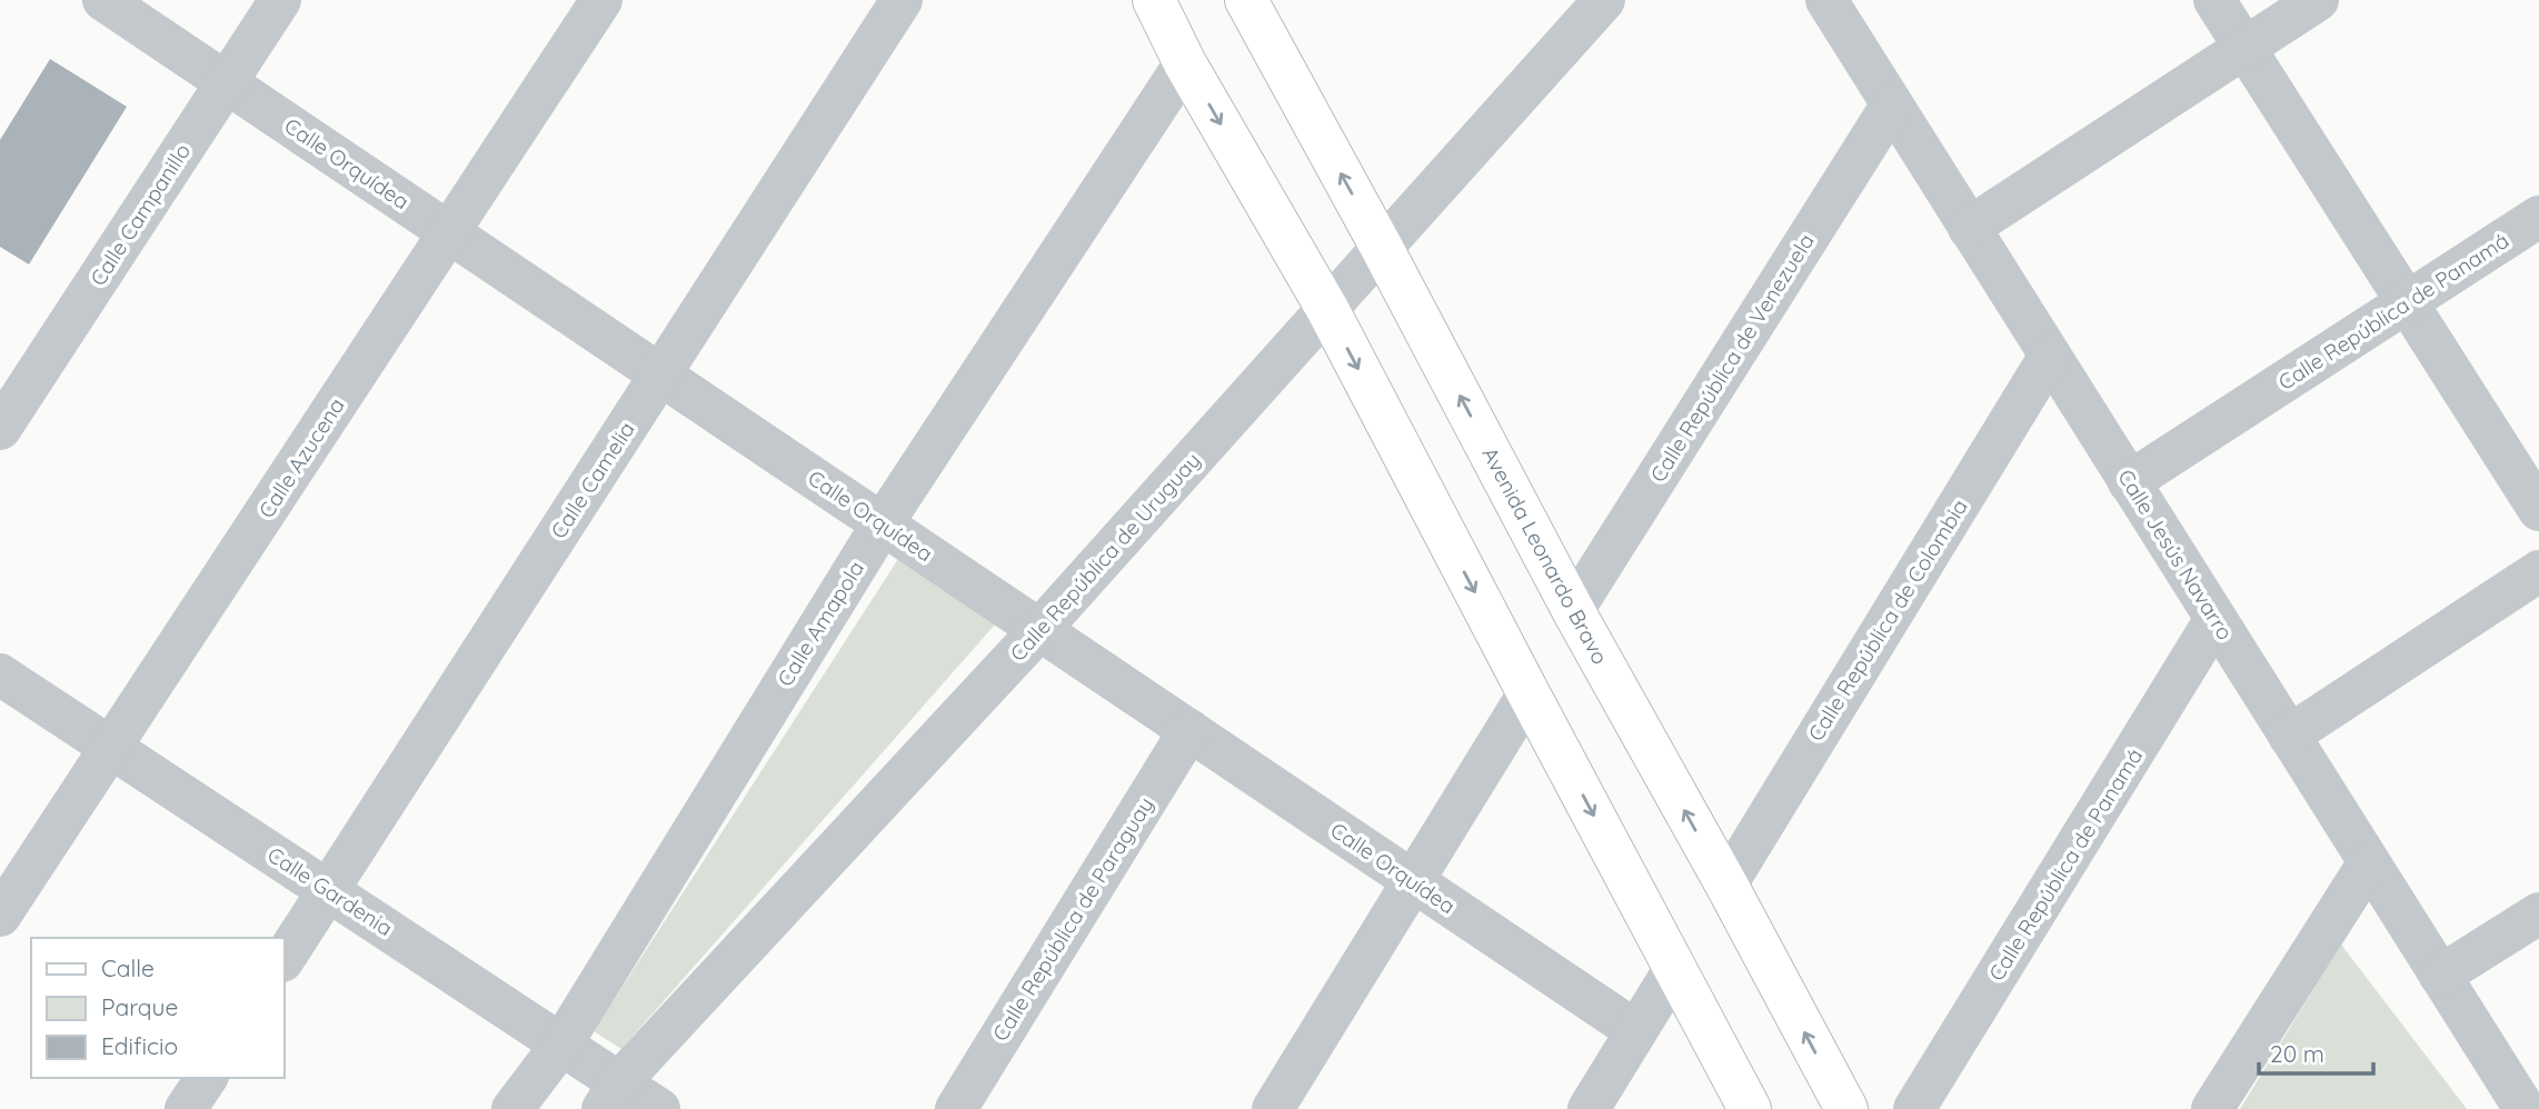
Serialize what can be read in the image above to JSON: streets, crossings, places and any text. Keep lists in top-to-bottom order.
{
  "streets": {
    "street": [
      "Calle Orquídea",
      "Calle Campanillo",
      "Calle República de Panamá",
      "Calle República de Venezuela",
      "Calle Azucena",
      "Calle Camelia",
      "Calle Jesús Navarro",
      "Avenida Leonardo Bravo",
      "Calle República de Uruguay",
      "Calle República de Colombia",
      "Calle Amapola",
      "Calle Gardenia",
      "Calle República de Paraguay"
    ]
  },
  "crossings": [
    ["Calle Orquídea", "Calle Campanillo"],
    ["Calle Orquídea", "Calle Azucena"],
    ["Calle Orquídea", "Calle Camelia"],
    ["Calle Orquídea", "Calle República de Uruguay"],
    ["Calle Orquídea", "Calle Amapola"],
    ["Calle Orquídea", "Calle República de Paraguay"],
    ["Calle República de Panamá", "Calle Jesús Navarro"],
    ["Calle República de Venezuela", "Calle Jesús Navarro"],
    ["Calle República de Venezuela", "Avenida Leonardo Bravo"],
    ["Calle Azucena", "Calle Gardenia"],
    ["Calle Camelia", "Calle Gardenia"],
    ["Calle Jesús Navarro", "Calle República de Colombia"],
    ["Avenida Leonardo Bravo", "Calle República de Uruguay"],
    ["Avenida Leonardo Bravo", "Calle República de Colombia"],
    ["Calle República de Uruguay", "Calle Gardenia"],
    ["Calle Amapola", "Calle Gardenia"]
  ],
  "legend": ["Calle", "Parque", "Edificio"],
  "scale_bar": "20 m"
}
